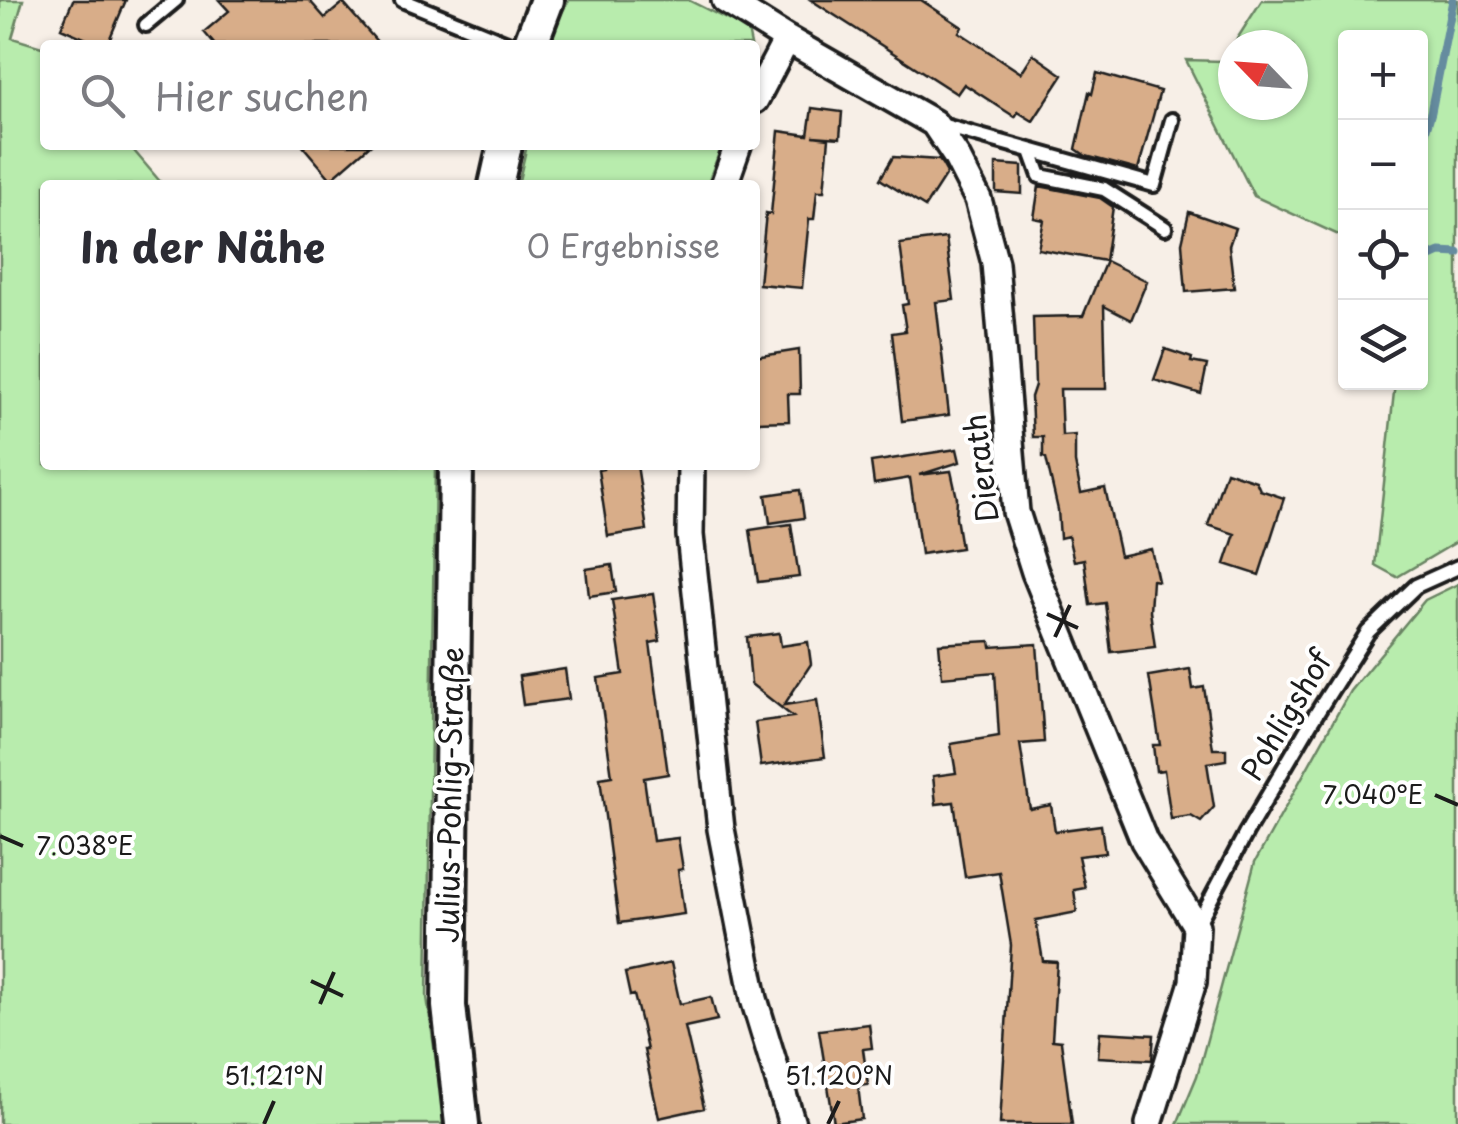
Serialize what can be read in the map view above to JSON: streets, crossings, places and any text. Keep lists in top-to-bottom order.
{
  "streets": {
    "street": ["Dierath", "Julius-Pohlig-Straße"],
    "lane": ["Pohligshof"]
  },
  "crossings": [
    ["Dierath", "Pohligshof"]
  ],
  "north": "top left",
  "page": {
    "map_buttons": ["+", "−"],
    "search": "Hier suchen",
    "heading": ["In der Nähe", "0 Ergebnisse"]
  },
  "coordinates": [
    "7.040°E",
    "7.038°E",
    "51.121°N",
    "51.120°N"
  ]
}
